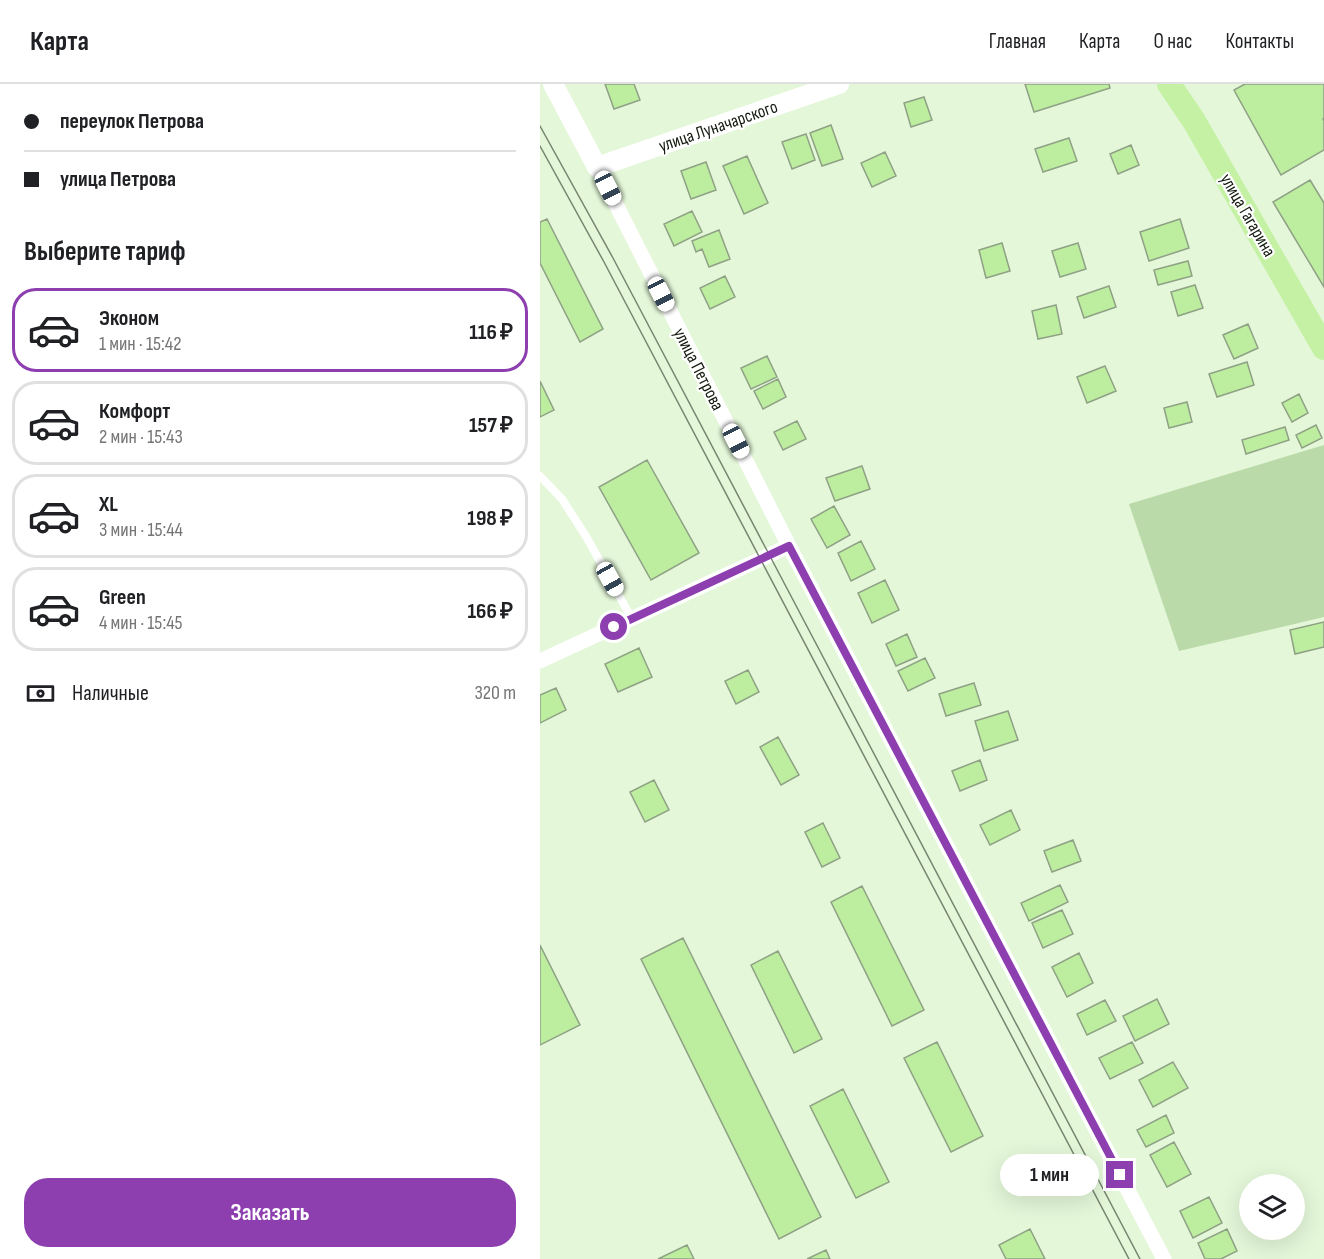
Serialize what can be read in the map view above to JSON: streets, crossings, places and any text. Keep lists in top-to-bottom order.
{
  "streets": {
    "main road": ["улица Гагарина"],
    "street": ["улица Луначарского", "улица Петрова"]
  },
  "crossings": [
    ["улица Луначарского", "улица Петрова"]
  ],
  "page": {
    "header": "Карта",
    "nav": [
      "Главная",
      "Карта",
      "О нас",
      "Контакты"
    ],
    "banner": ["переулок Петрова", "улица Петрова"],
    "heading": "Выберите тариф",
    "list": [
      {
        "name": "Эконом",
        "note": "1 мин · 15:42",
        "value": "116 ₽"
      },
      {
        "name": "Комфорт",
        "note": "2 мин · 15:43",
        "value": "157 ₽"
      },
      {
        "name": "XL",
        "note": "3 мин · 15:44",
        "value": "198 ₽"
      },
      {
        "name": "Green",
        "note": "4 мин · 15:45",
        "value": "166 ₽"
      }
    ],
    "pay": ["Наличные", "320 m"],
    "bubble": "1 мин",
    "buttons": "Заказать"
  }
}
